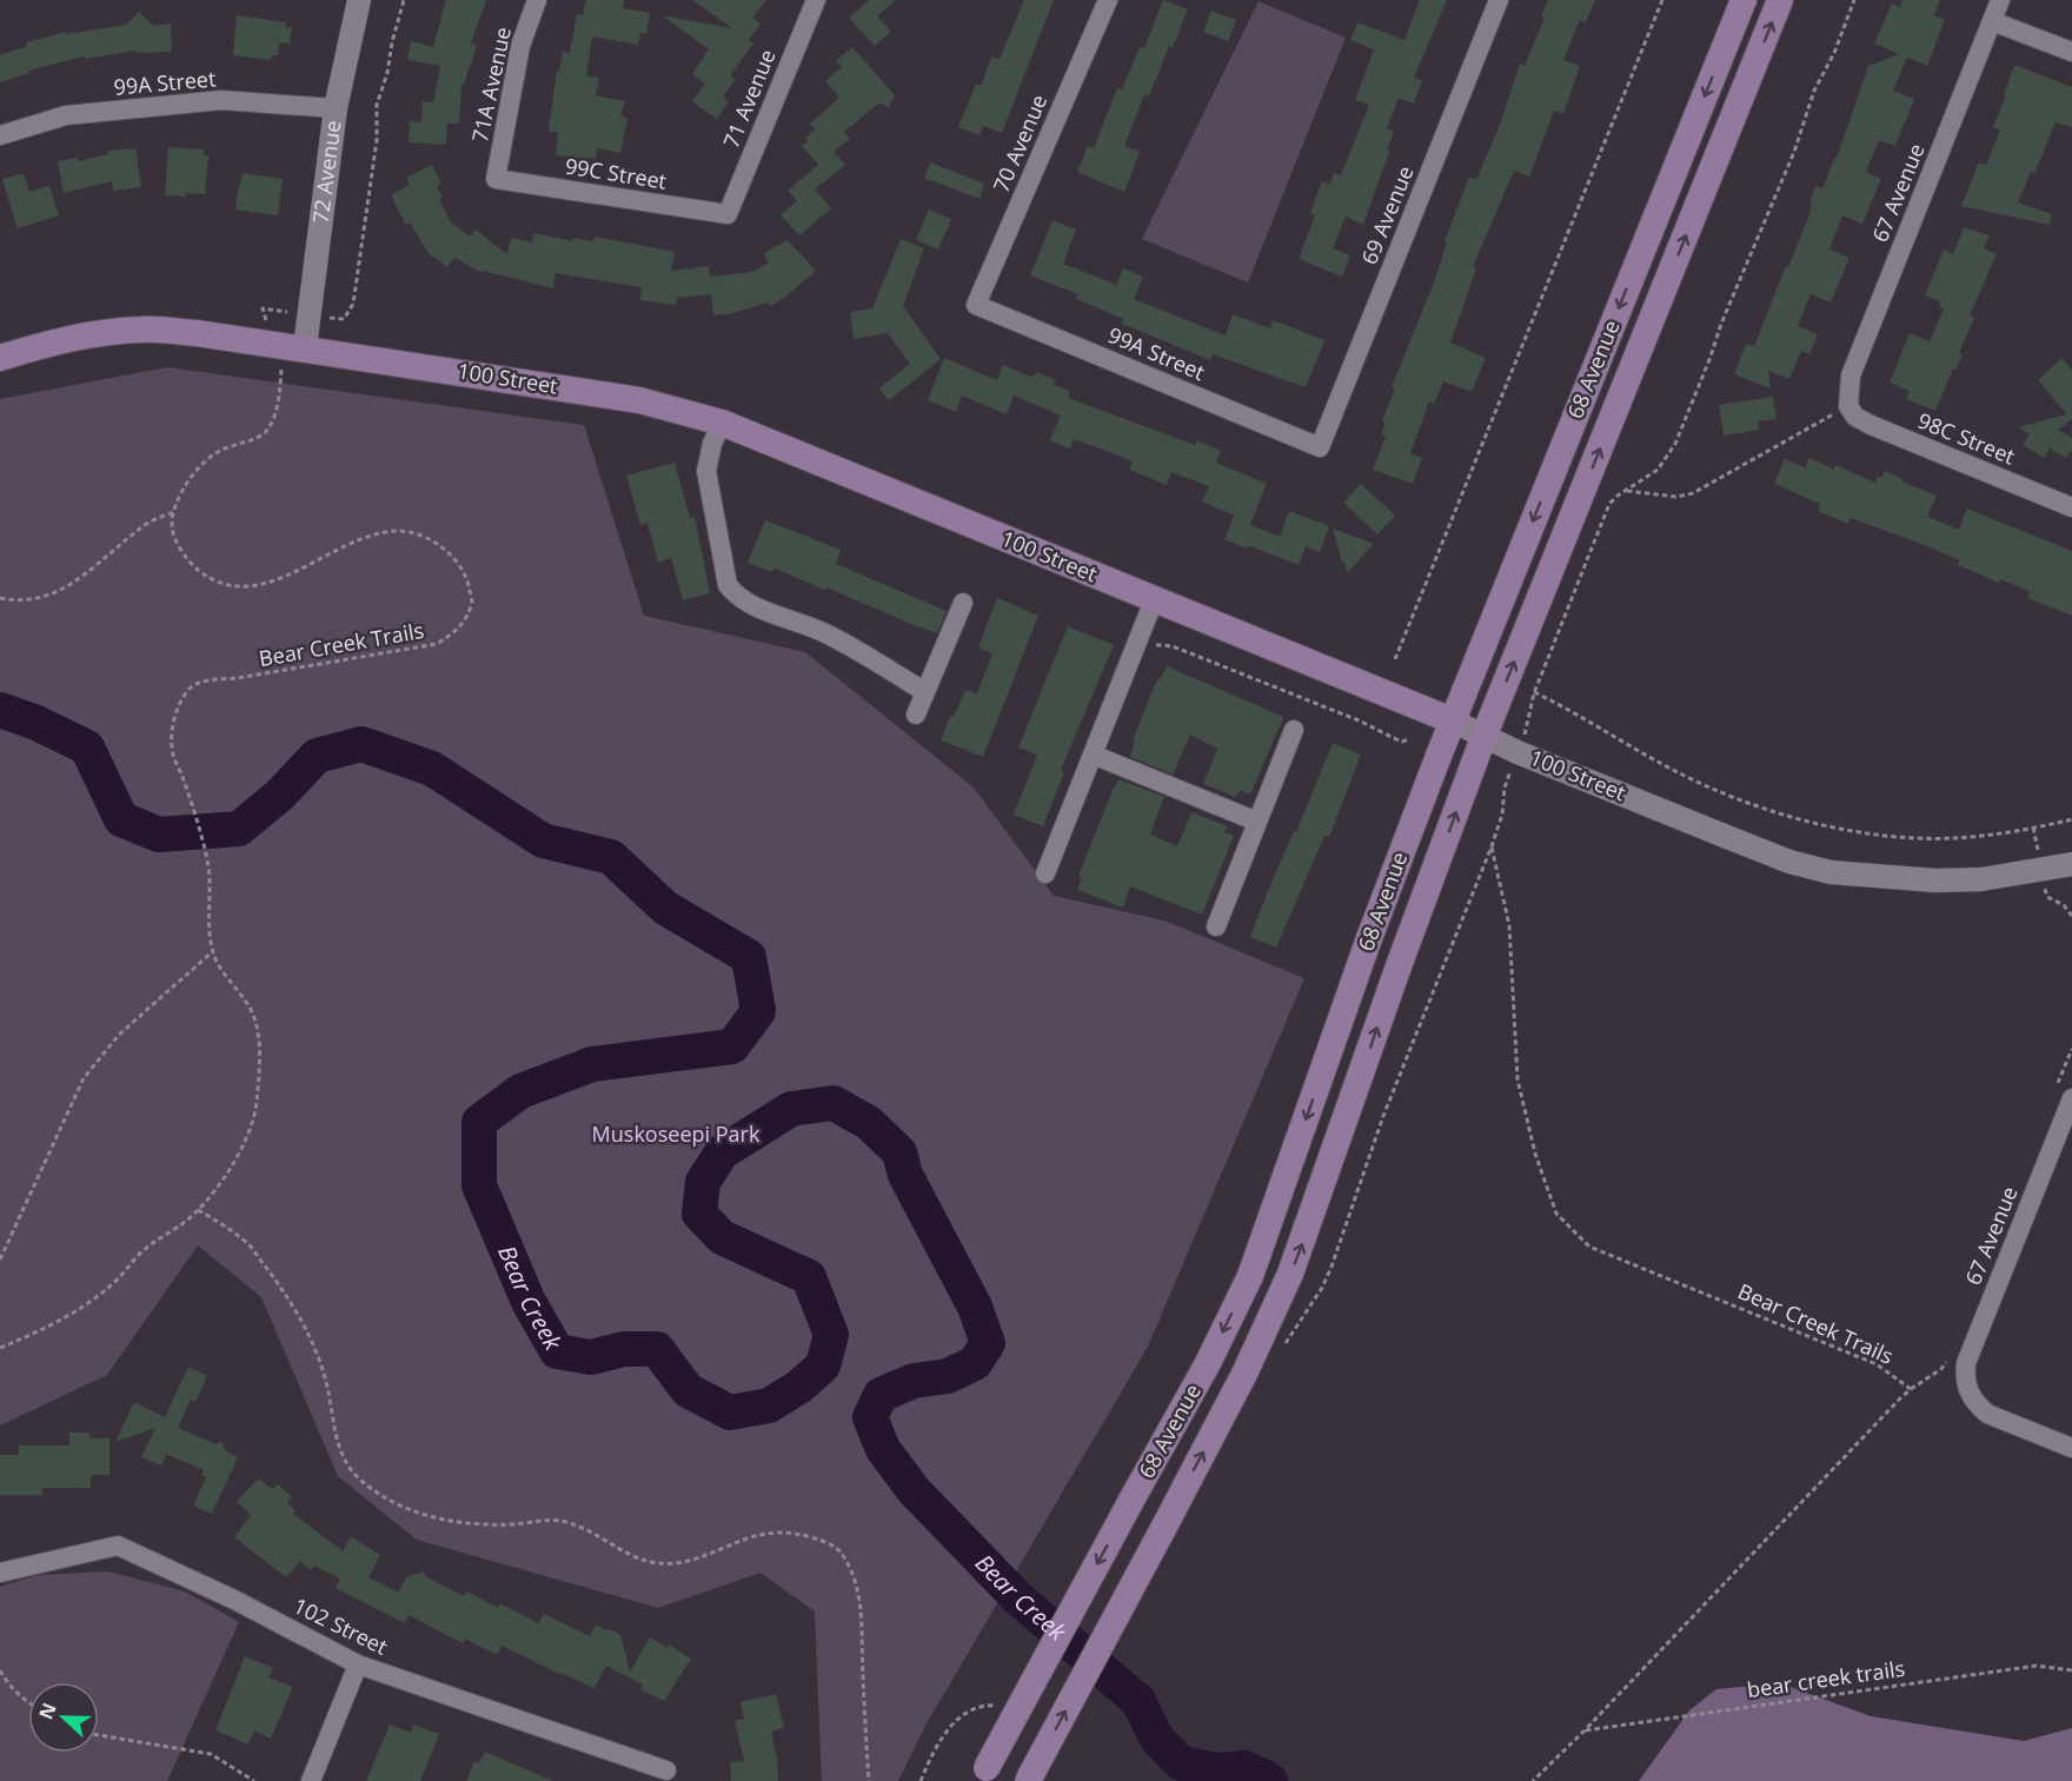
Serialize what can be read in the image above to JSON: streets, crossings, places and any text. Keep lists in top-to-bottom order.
{
  "streets": {
    "main road": ["68 Avenue", "100 Street"],
    "street": [
      "99A Street",
      "71A Avenue",
      "71 Avenue",
      "70 Avenue",
      "72 Avenue",
      "99C Street",
      "67 Avenue",
      "69 Avenue",
      "98C Street",
      "102 Street"
    ],
    "path": ["Bear Creek Trails", "bear creek trails"]
  },
  "crossings": [
    ["99A Street", "70 Avenue"],
    ["99A Street", "72 Avenue"],
    ["99A Street", "69 Avenue"],
    ["71A Avenue", "99C Street"],
    ["71 Avenue", "99C Street"],
    ["72 Avenue", "100 Street"],
    ["67 Avenue", "98C Street"],
    ["68 Avenue", "100 Street"],
    ["Bear Creek Trails", "bear creek trails"]
  ],
  "water": ["Bear Creek"],
  "parks": ["Muskoseepi Park"],
  "north": "left"
}
